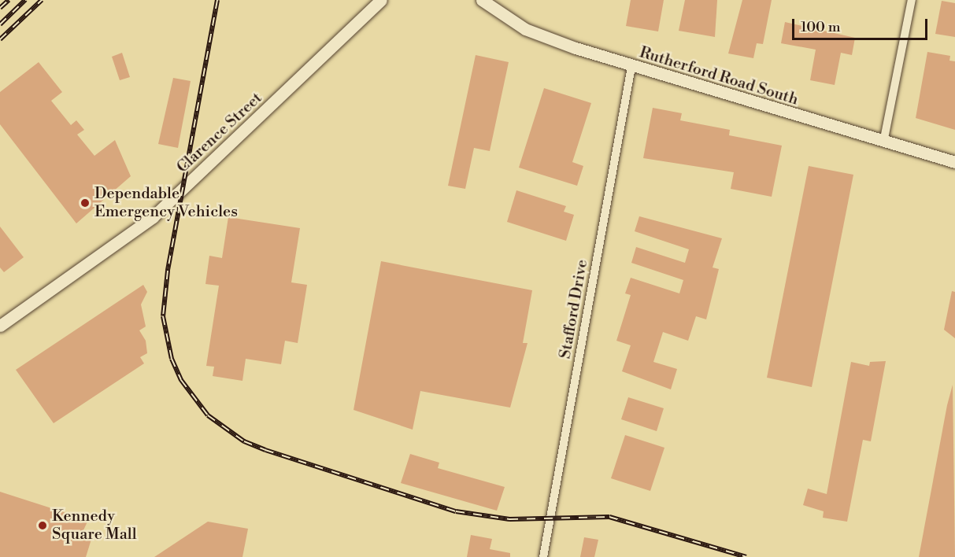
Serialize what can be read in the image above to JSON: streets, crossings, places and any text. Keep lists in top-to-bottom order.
{
  "streets": {
    "street": ["Rutherford Road South", "Clarence Street", "Stafford Drive"]
  },
  "crossings": [
    ["Rutherford Road South", "Stafford Drive"]
  ],
  "places": ["Dependable Emergency Vehicles", "Kennedy Square Mall"],
  "scale_bar": "100 m"
}
